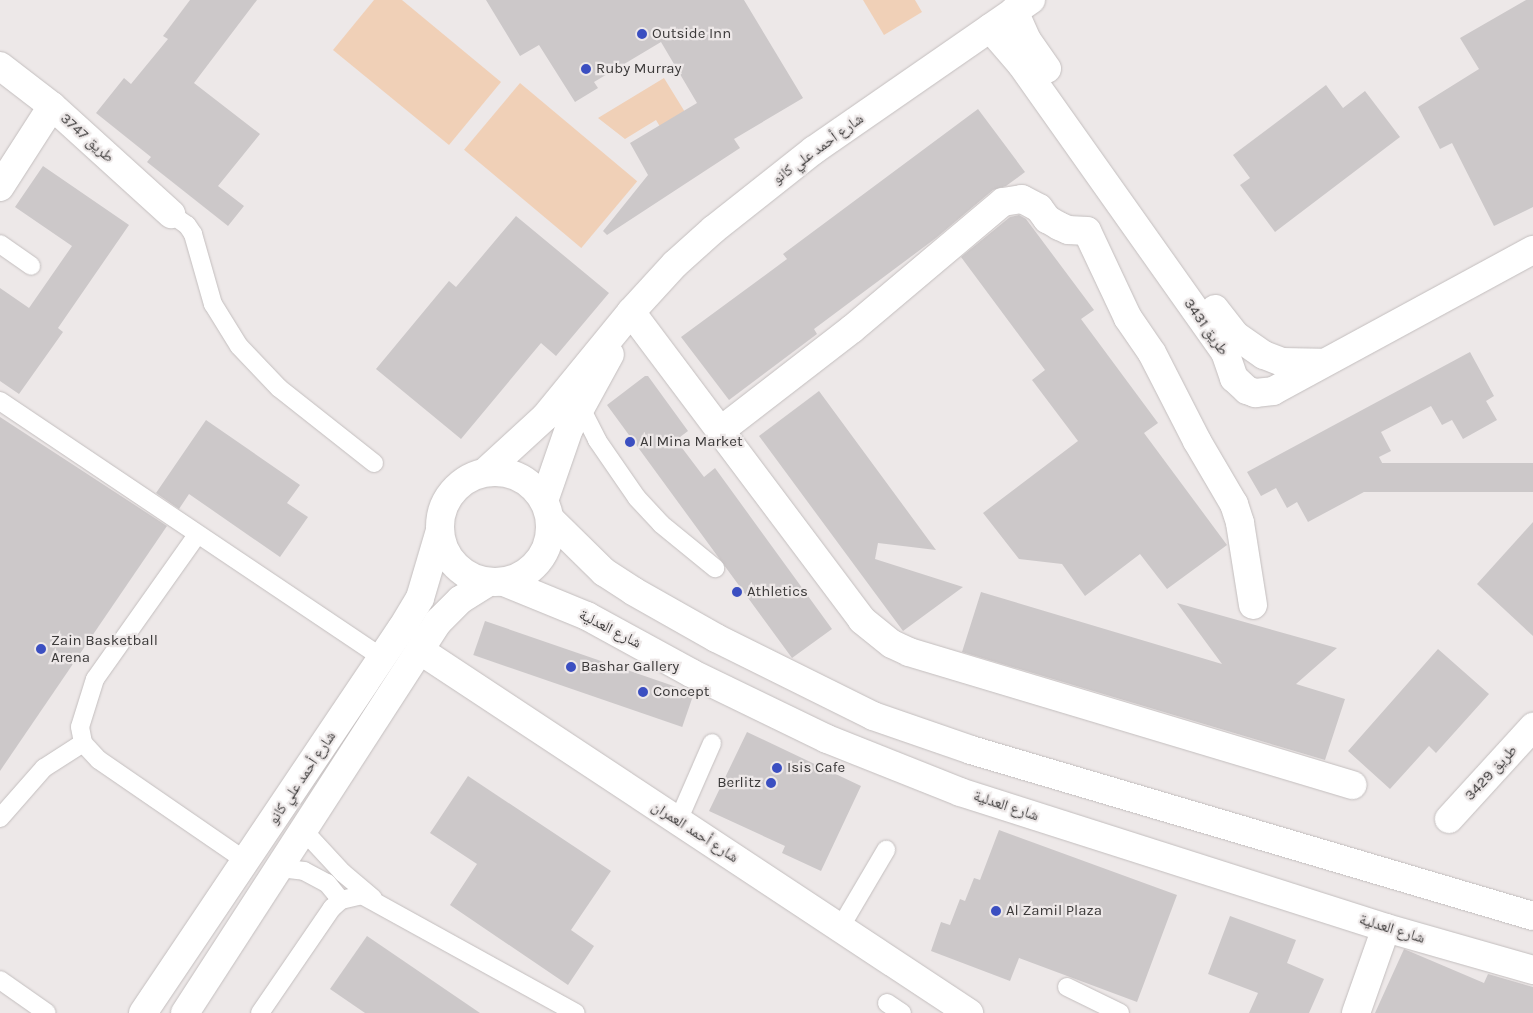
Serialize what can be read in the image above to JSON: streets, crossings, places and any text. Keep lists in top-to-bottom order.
{
  "streets": {
    "street": [
      "طريق 3747",
      "شارع أحمد علي كانو",
      "طريق 3431",
      "شارع العدلية",
      "طريق 3429",
      "شارع أحمد العمران"
    ]
  },
  "crossings": [
    ["شارع أحمد علي كانو", "طريق 3431"],
    ["شارع أحمد علي كانو", "شارع العدلية"],
    ["شارع أحمد علي كانو", "شارع أحمد العمران"]
  ],
  "places": [
    "Outside Inn",
    "Ruby Murray",
    "Al Mina Market",
    "Athletics",
    "Zain Basketball Arena",
    "Bashar Gallery",
    "Concept",
    "Isis Cafe",
    "Berlitz",
    "Al Zamil Plaza"
  ]
}
